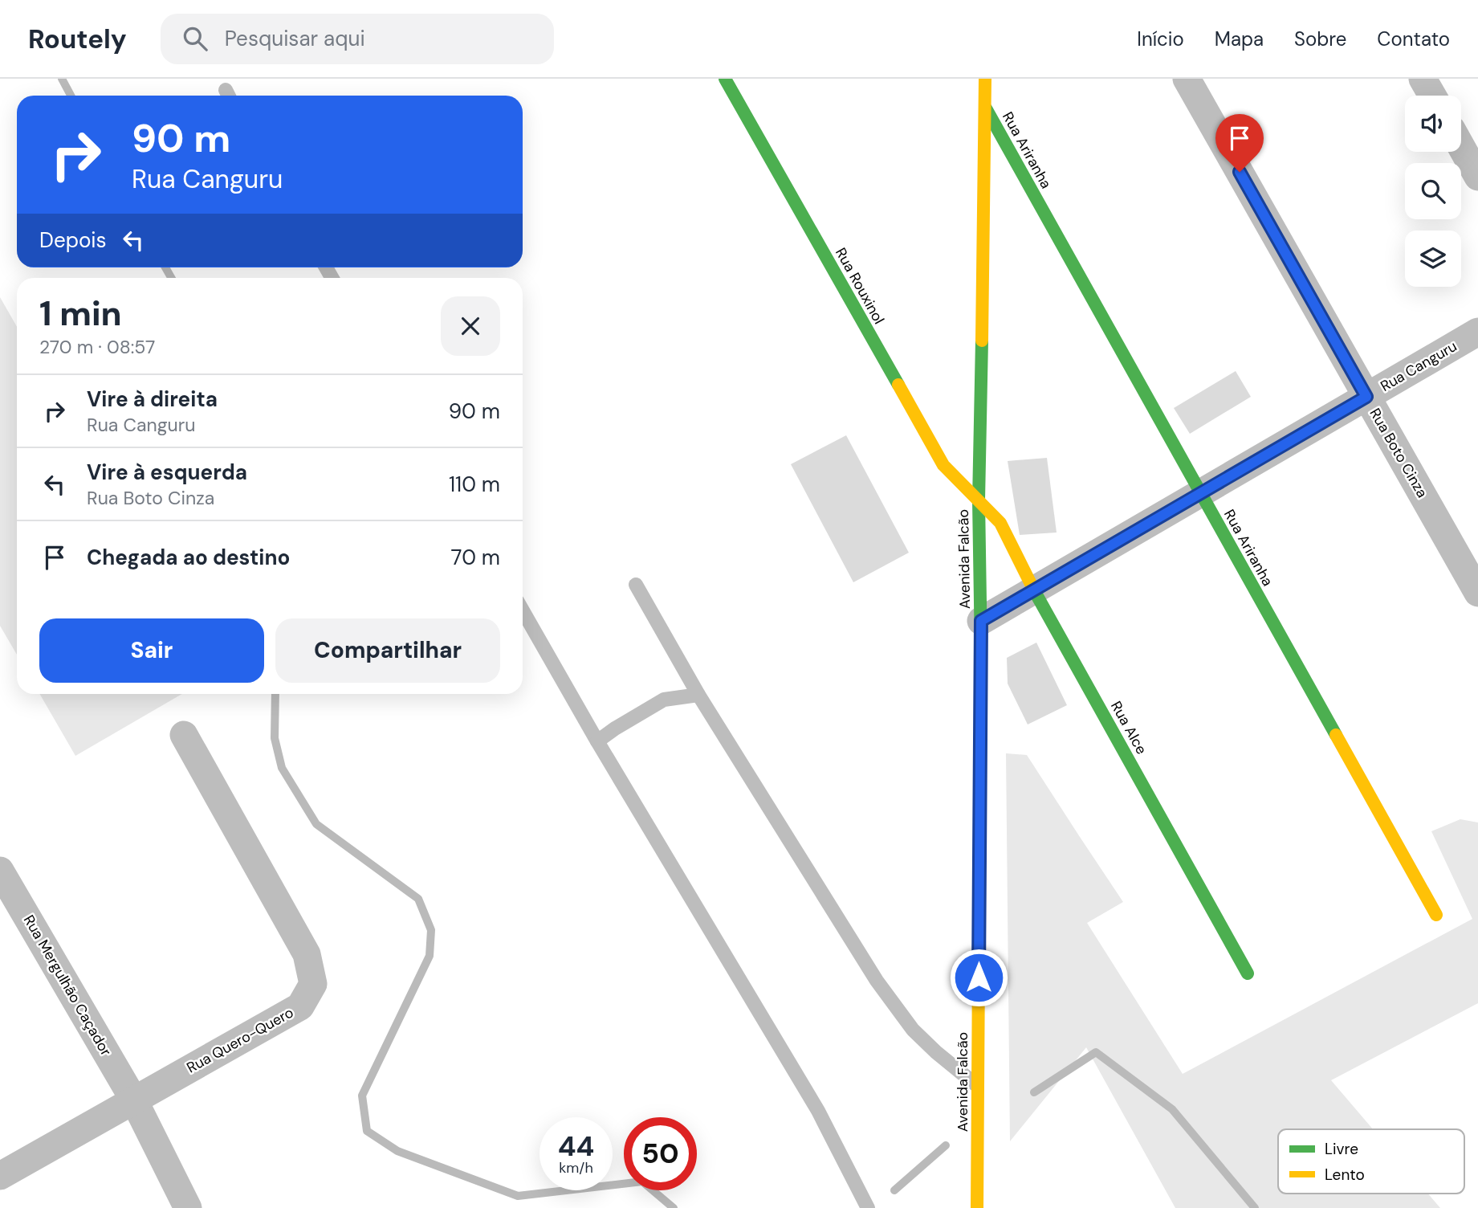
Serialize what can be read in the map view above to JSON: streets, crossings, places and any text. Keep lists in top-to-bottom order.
{
  "streets": {
    "street": [
      "Rua Ariranha",
      "Rua Rouxinol",
      "Rua Canguru",
      "Rua Boto Cinza",
      "Avenida Falcão",
      "Rua Alce",
      "Rua Mergulhão Caçador",
      "Rua Quero-Quero"
    ]
  },
  "crossings": [
    ["Rua Ariranha", "Rua Canguru"],
    ["Rua Ariranha", "Avenida Falcão"],
    ["Rua Rouxinol", "Avenida Falcão"],
    ["Rua Rouxinol", "Rua Alce"],
    ["Rua Canguru", "Rua Boto Cinza"],
    ["Rua Canguru", "Avenida Falcão"],
    ["Rua Canguru", "Rua Alce"],
    ["Avenida Falcão", "Rua Alce"],
    ["Rua Mergulhão Caçador", "Rua Quero-Quero"]
  ],
  "legend": ["Livre", "Lento"],
  "page": {
    "header": "Routely",
    "search": "Pesquisar aqui",
    "nav": [
      "Início",
      "Mapa",
      "Sobre",
      "Contato"
    ],
    "turn": ["90 m", "Rua Canguru"],
    "then": "Depois",
    "heading": ["1 min", "270 m · 08:57"],
    "list": [
      {
        "name": "Vire à direita",
        "note": "Rua Canguru",
        "value": "90 m"
      },
      {
        "name": "Vire à esquerda",
        "note": "Rua Boto Cinza",
        "value": "110 m"
      },
      {
        "name": "Chegada ao destino",
        "value": "70 m"
      }
    ],
    "buttons": ["Sair", "Compartilhar"],
    "speed": "44 km/h",
    "limit": "50"
  }
}
